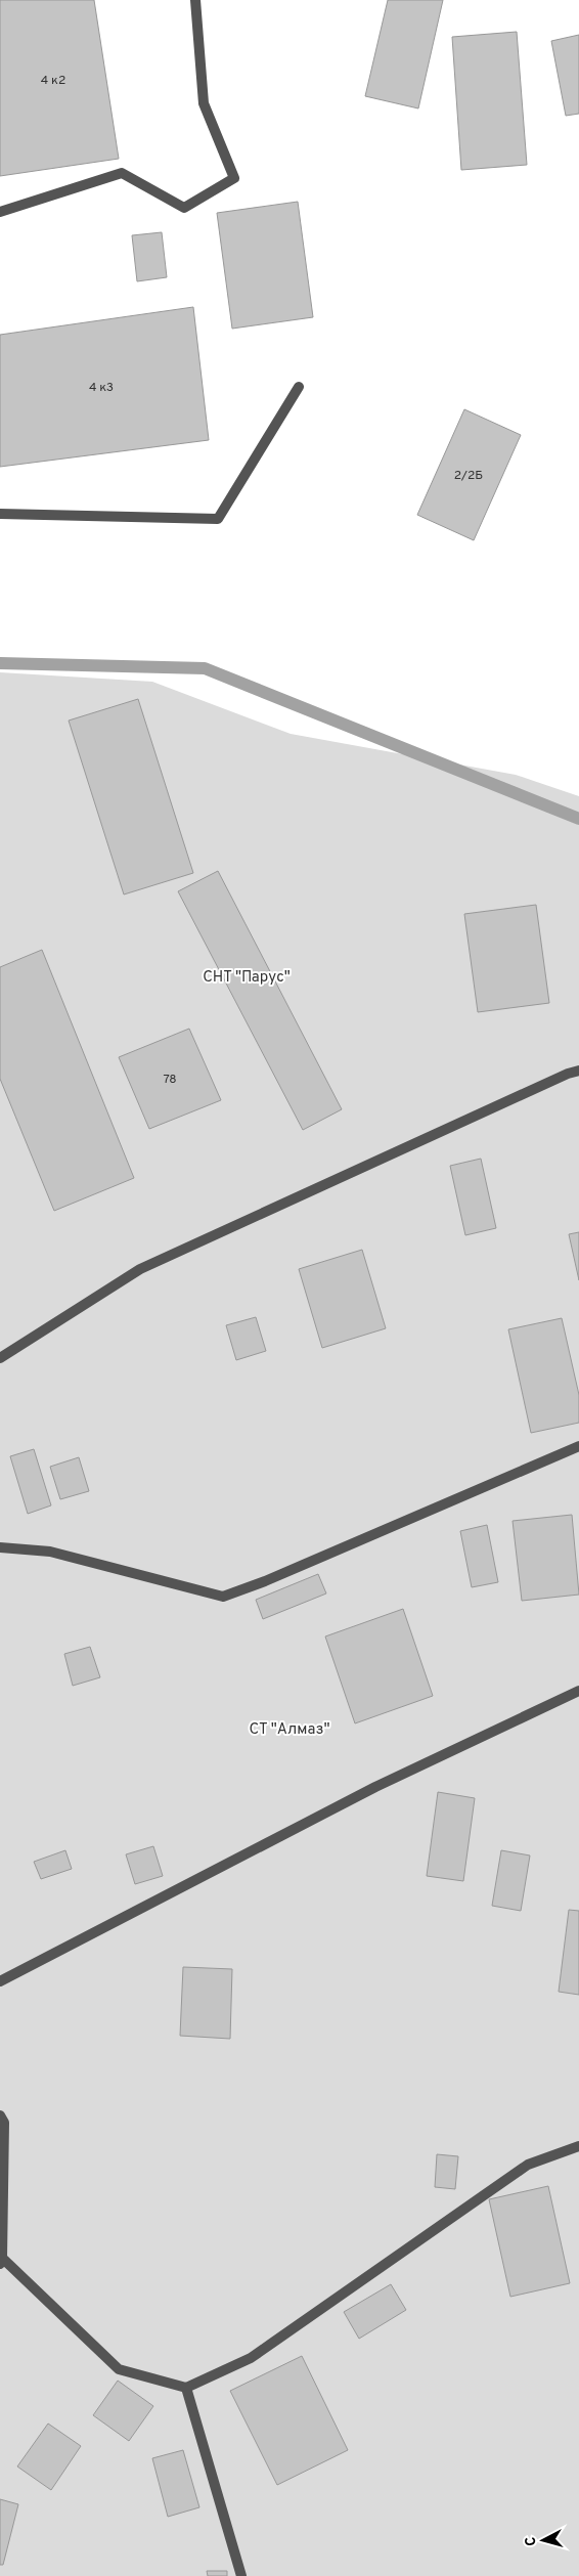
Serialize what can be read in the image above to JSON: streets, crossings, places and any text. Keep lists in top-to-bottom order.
{
  "parks": ["СНТ \"Парус\"", "СТ \"Алмаз\""],
  "house_numbers": [
    "4 к2",
    "4 к3",
    "2/2Б",
    "78"
  ],
  "north": "left"
}
